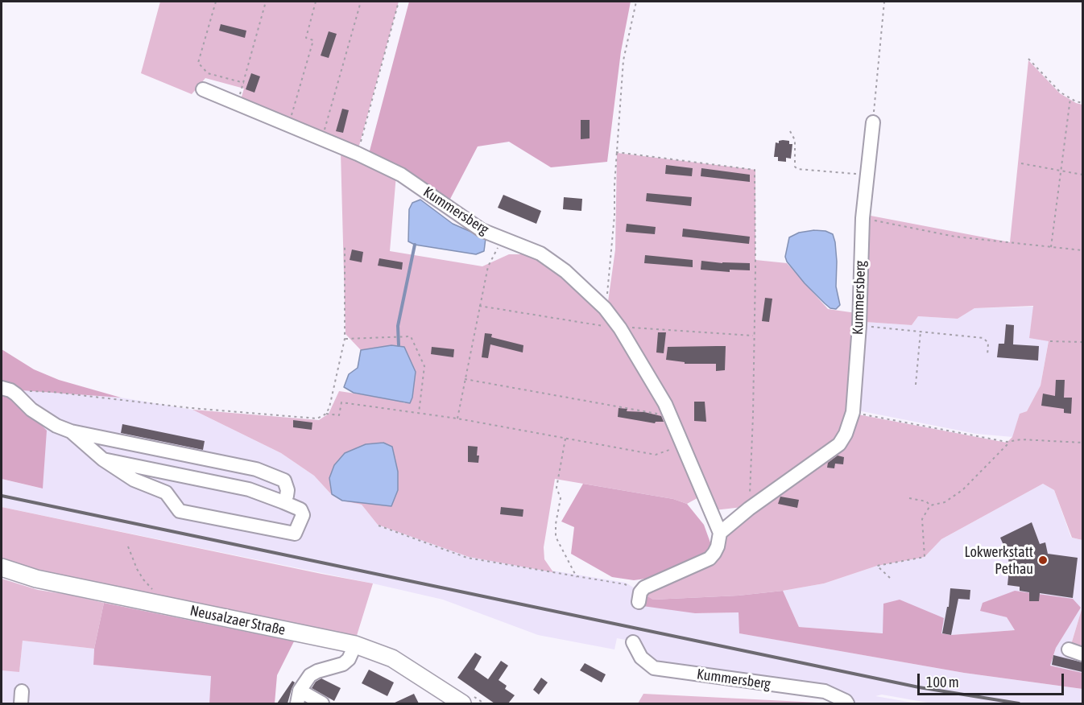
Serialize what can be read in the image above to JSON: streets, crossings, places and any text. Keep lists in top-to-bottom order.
{
  "streets": {
    "main road": ["Neusalzaer Straße"],
    "street": ["Kummersberg"]
  },
  "places": ["Lokwerkstatt Pethau"],
  "scale_bar": "100 m"
}
